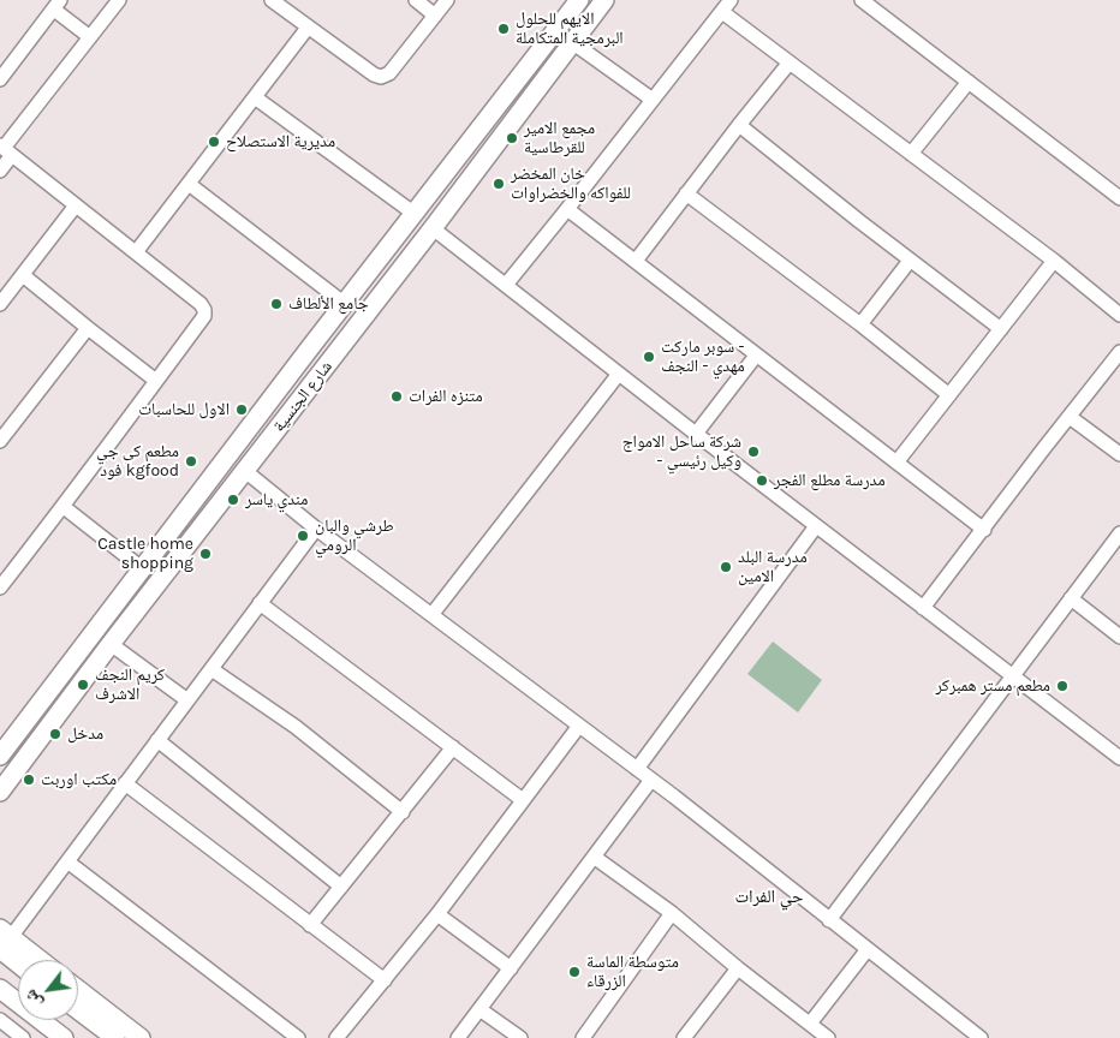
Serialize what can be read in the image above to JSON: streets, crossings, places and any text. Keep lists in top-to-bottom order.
{
  "streets": {
    "main road": ["شارع الجنسية"]
  },
  "districts": ["حي الفرات"],
  "places": [
    "الايهم للحلول البرمجية المتكاملة",
    "مجمع الامير للقرطاسية",
    "مديرية الاستصلاح",
    "خان المخضر للفواكه والخضراوات",
    "جامع الألطاف",
    "سوبر ماركت - مهدي - النجف",
    "متنزه الفرات",
    "الاول للحاسبات",
    "شركة ساحل الامواج - وكيل رئيسي",
    "مطعم کي جي فود kgfood",
    "مدرسة مطلع الفجر",
    "مندي ياسر",
    "طرشي والبان الرومي",
    "Castle home shopping",
    "مدرسة البلد الامين",
    "كريم النجف الاشرف",
    "مطعم مستر همبركر",
    "مدخل",
    "مكتب اوربت",
    "متوسطة الماسة الزرقاء"
  ],
  "north": "bottom left"
}
